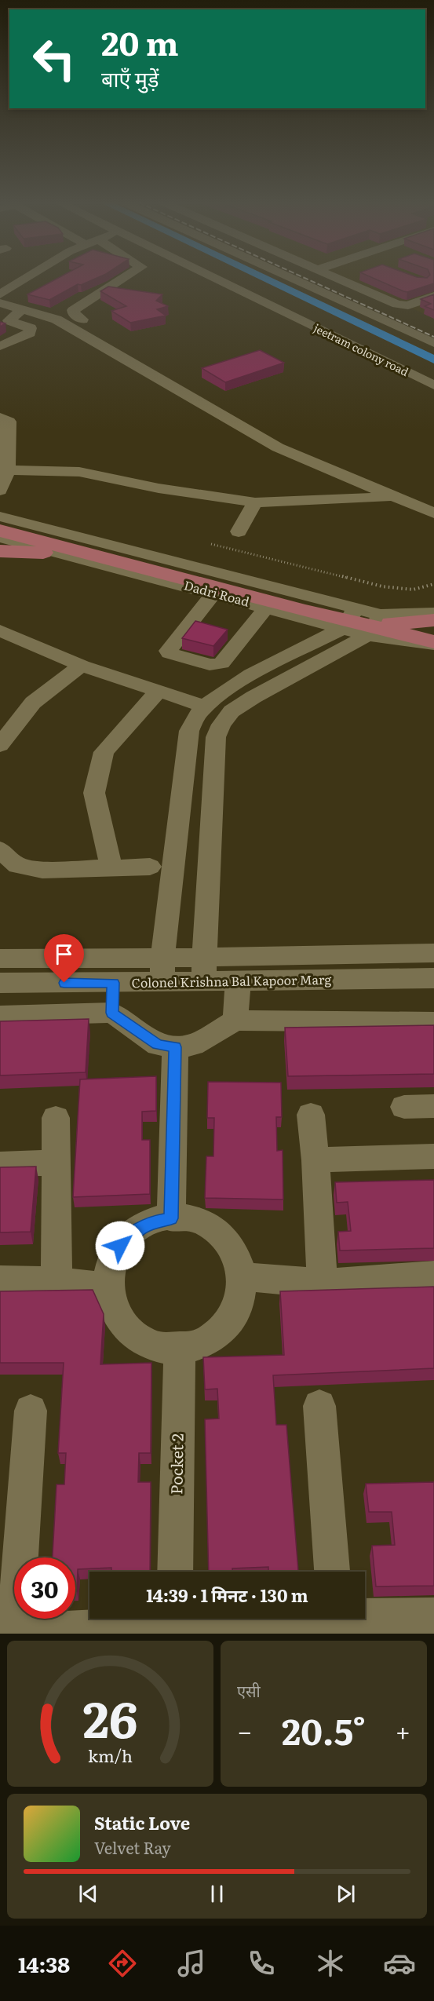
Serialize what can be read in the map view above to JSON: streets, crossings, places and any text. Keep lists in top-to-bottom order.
{
  "streets": {
    "street": [
      "jeetram colony road",
      "Dadri Road",
      "Colonel Krishna Bal Kapoor Marg",
      "Pocket 2"
    ]
  },
  "page": {
    "turn": ["20 m", "बाएँ मुड़ें"],
    "limit": "30",
    "trip": "14:39 · 1 मिनट · 130 m",
    "tile": "एसी",
    "heat": ["−", "20.5°", "+"],
    "song": ["Static Love", "Velvet Ray"],
    "tabs": "14:38",
    "gauge": ["26", "km/h"]
  }
}
